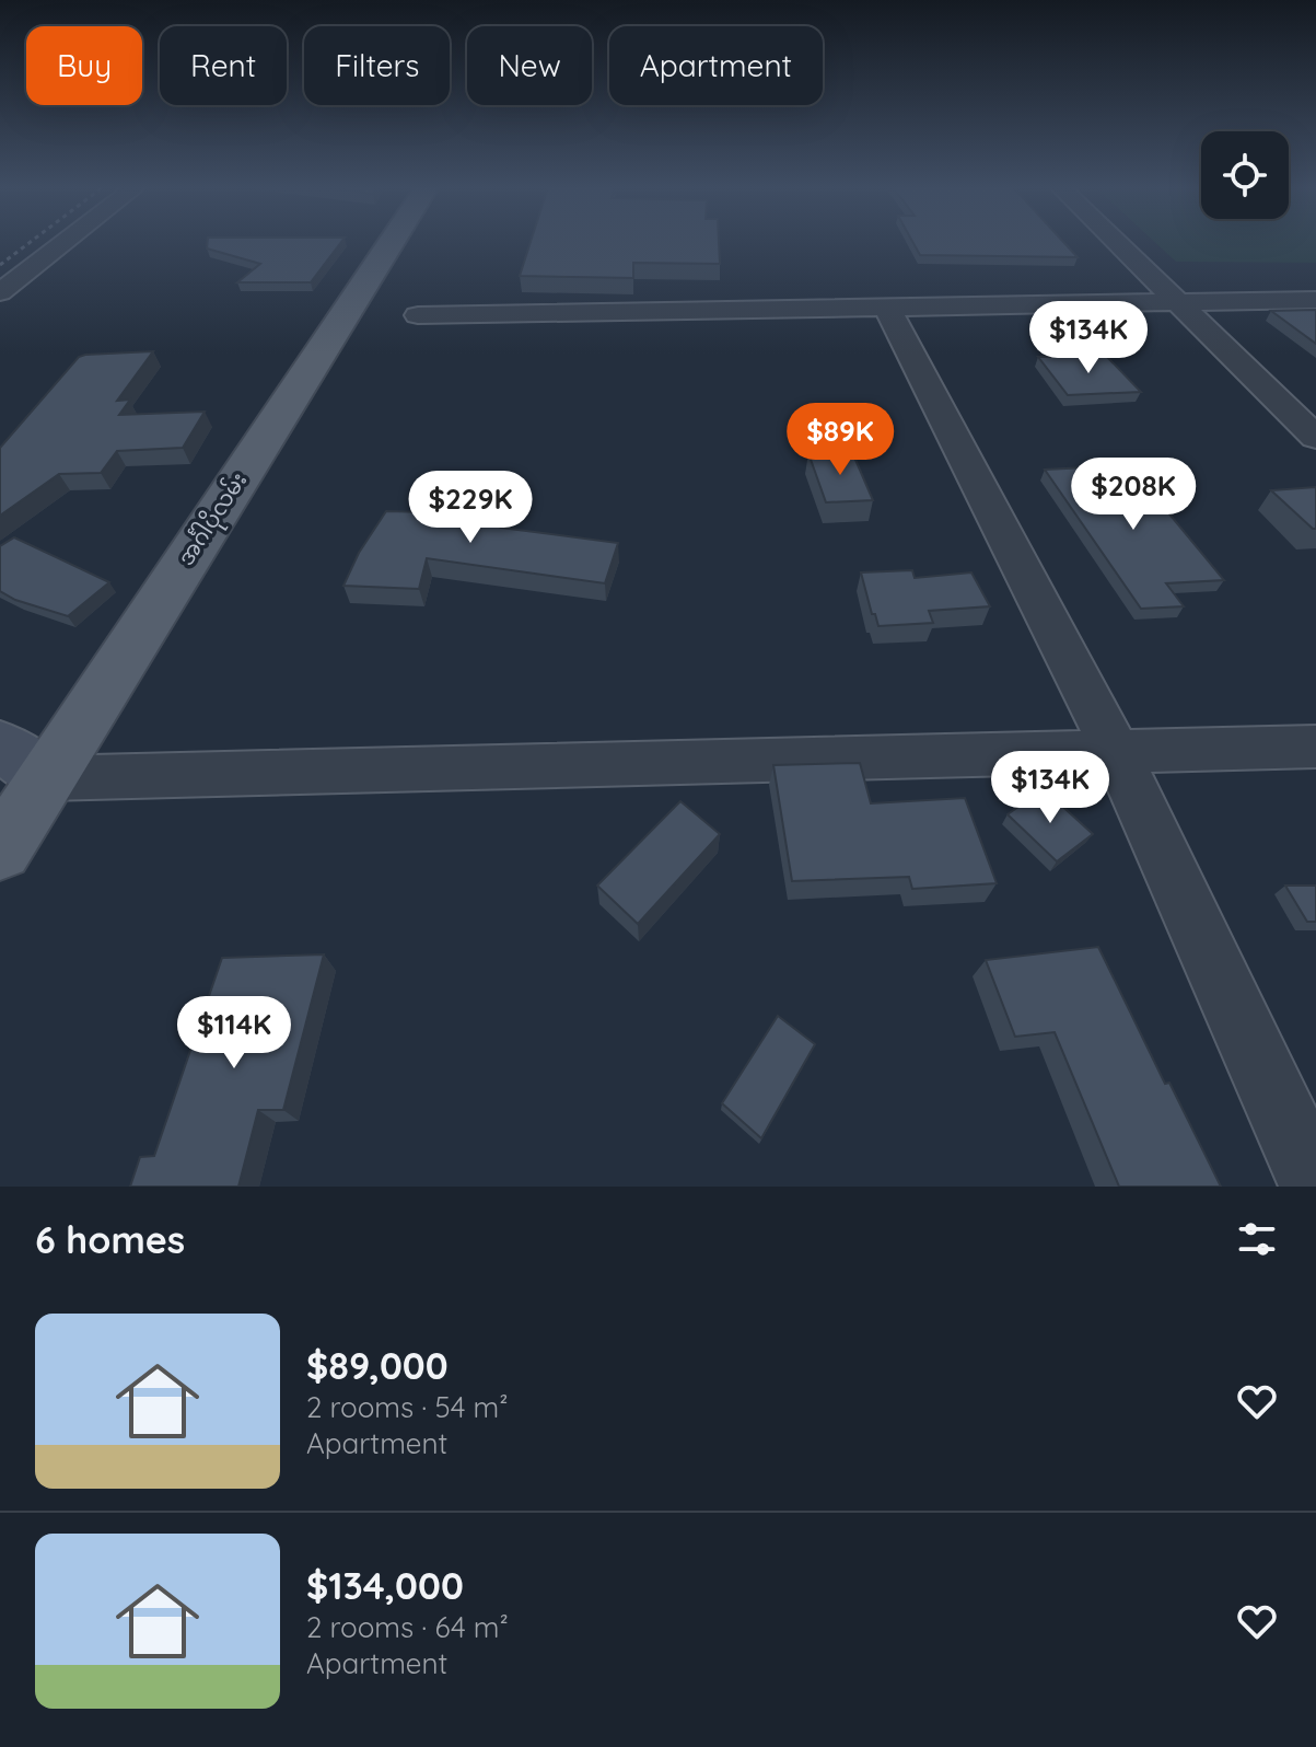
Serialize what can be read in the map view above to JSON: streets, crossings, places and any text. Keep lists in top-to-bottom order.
{
  "streets": {
    "main road": ["အင်္ဂါပိုလမ်း"]
  },
  "page": {
    "chip": [
      "Buy",
      "Rent",
      "Filters",
      "New",
      "Apartment"
    ],
    "price": [
      "$134K",
      "$89K",
      "$208K",
      "$229K",
      "$134K",
      "$114K"
    ],
    "heading": "6 homes",
    "list": [
      {
        "name": "$89,000",
        "note": "2 rooms · 54 m² · Apartment"
      },
      {
        "name": "$134,000",
        "note": "2 rooms · 64 m² · Apartment"
      }
    ]
  }
}
